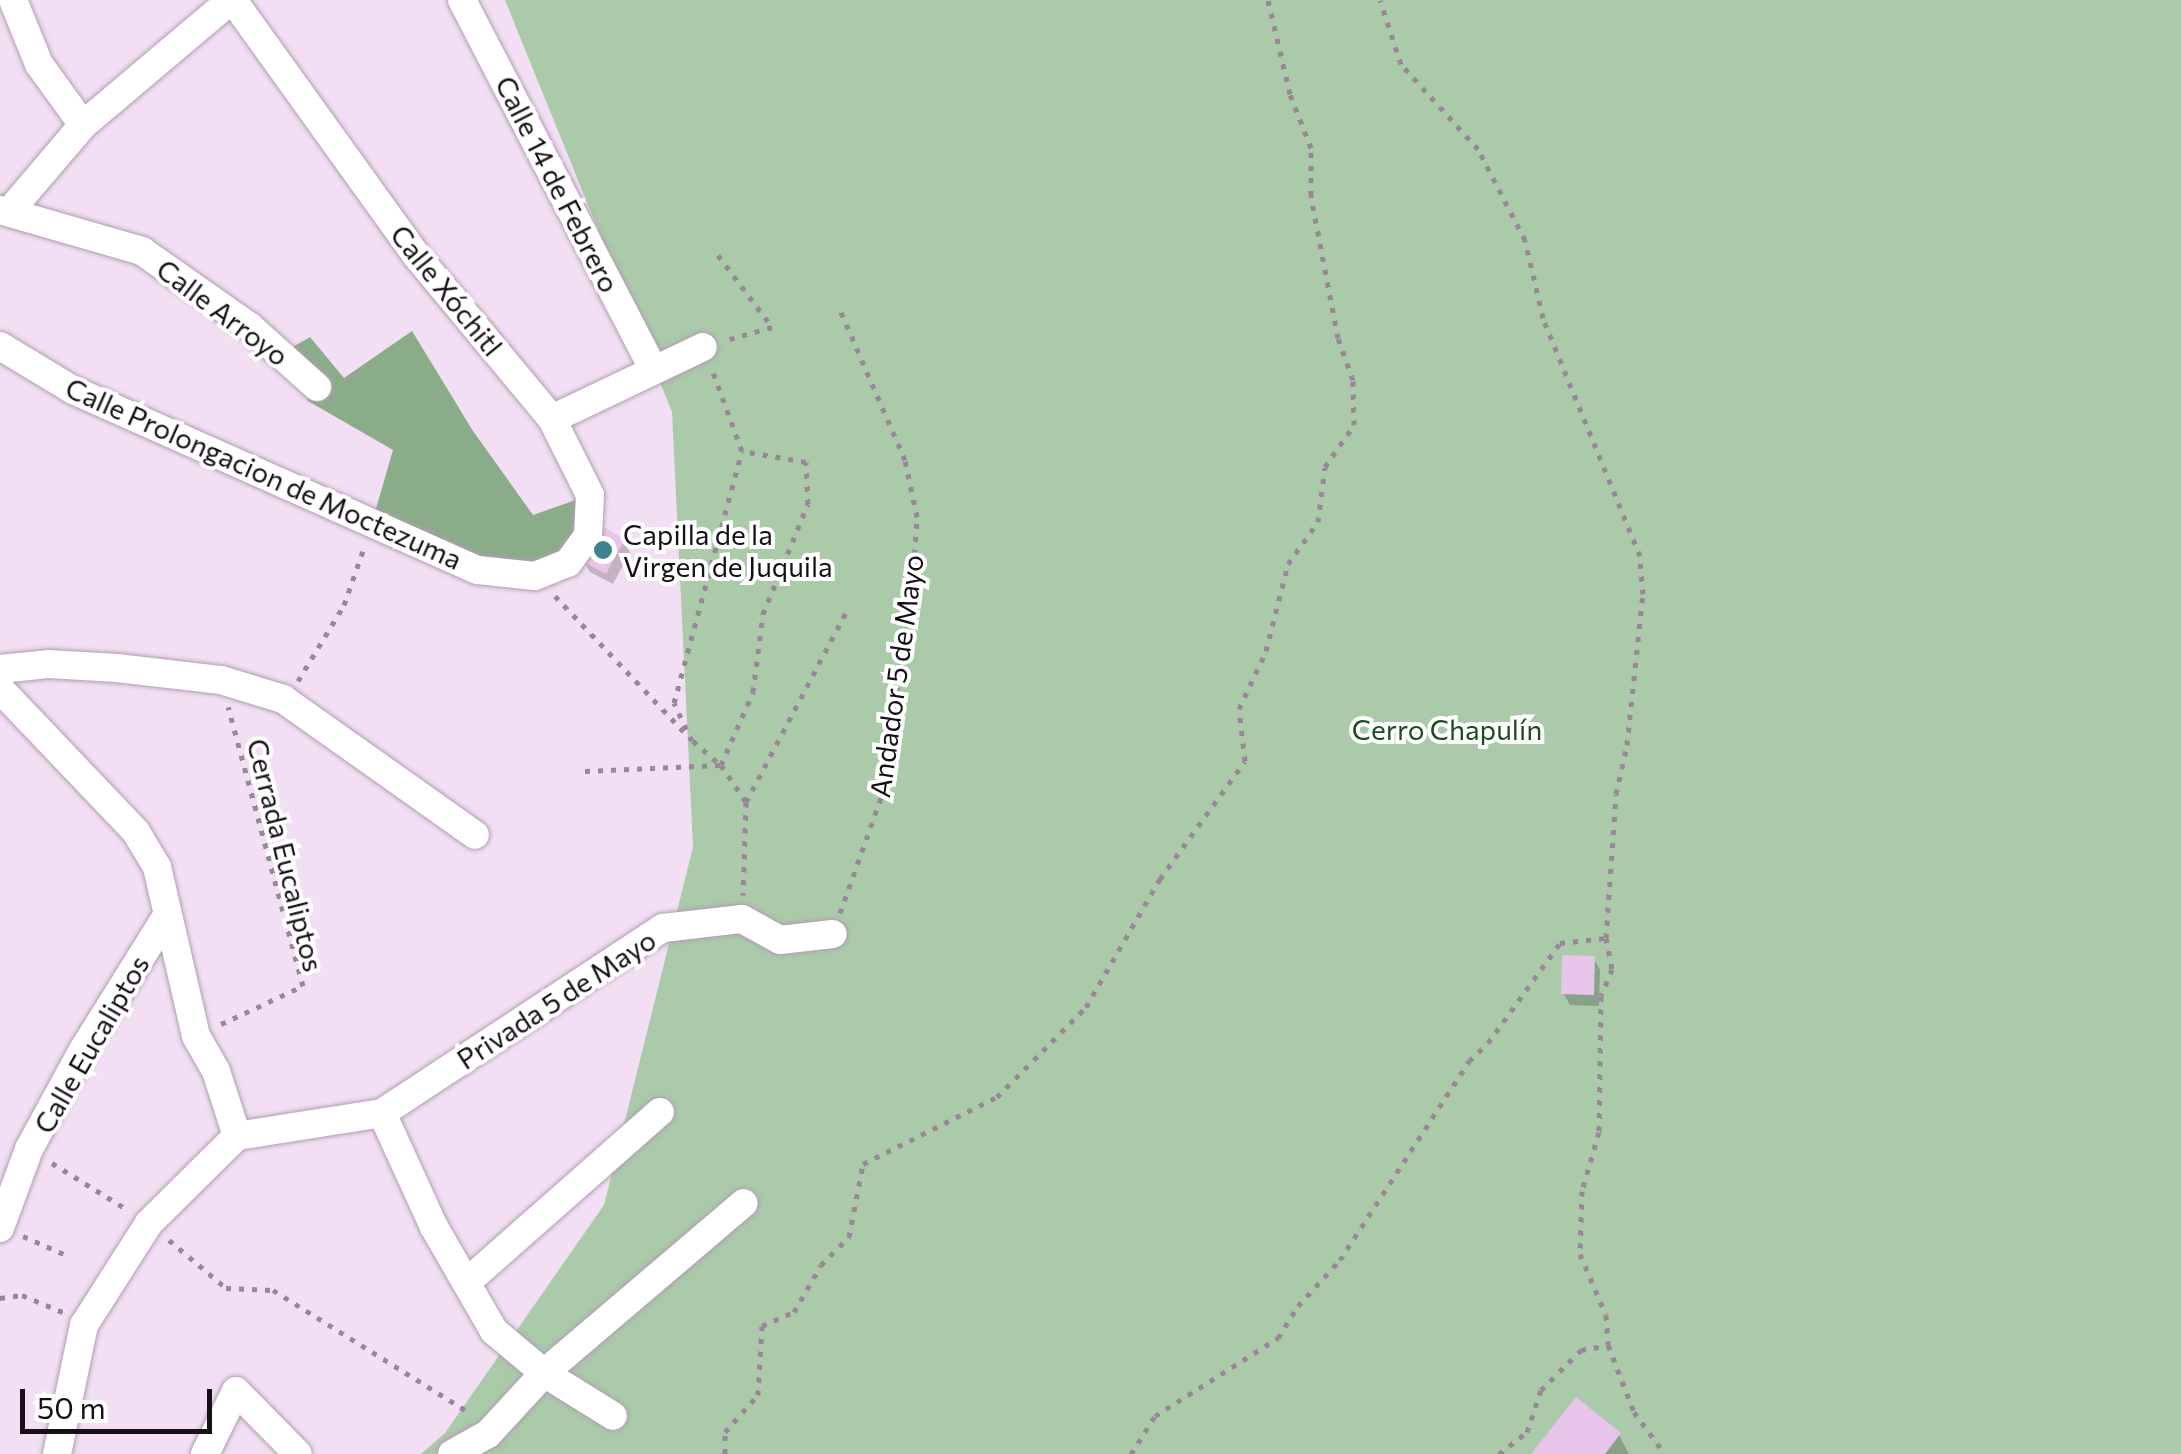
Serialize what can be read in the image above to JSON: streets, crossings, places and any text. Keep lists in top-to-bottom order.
{
  "streets": {
    "street": [
      "Calle 14 de Febrero",
      "Calle Xóchitl",
      "Calle Arroyo",
      "Calle Prolongacion de Moctezuma",
      "Privada 5 de Mayo",
      "Calle Eucaliptos"
    ],
    "path": ["Andador 5 de Mayo", "Cerrada Eucaliptos"]
  },
  "crossings": [
    ["Calle Xóchitl", "Calle Prolongacion de Moctezuma"],
    ["Cerrada Eucaliptos", "Calle Eucaliptos"]
  ],
  "parks": ["Cerro Chapulín"],
  "places": ["Capilla de la Virgen de Juquila"],
  "scale_bar": "50 m"
}
